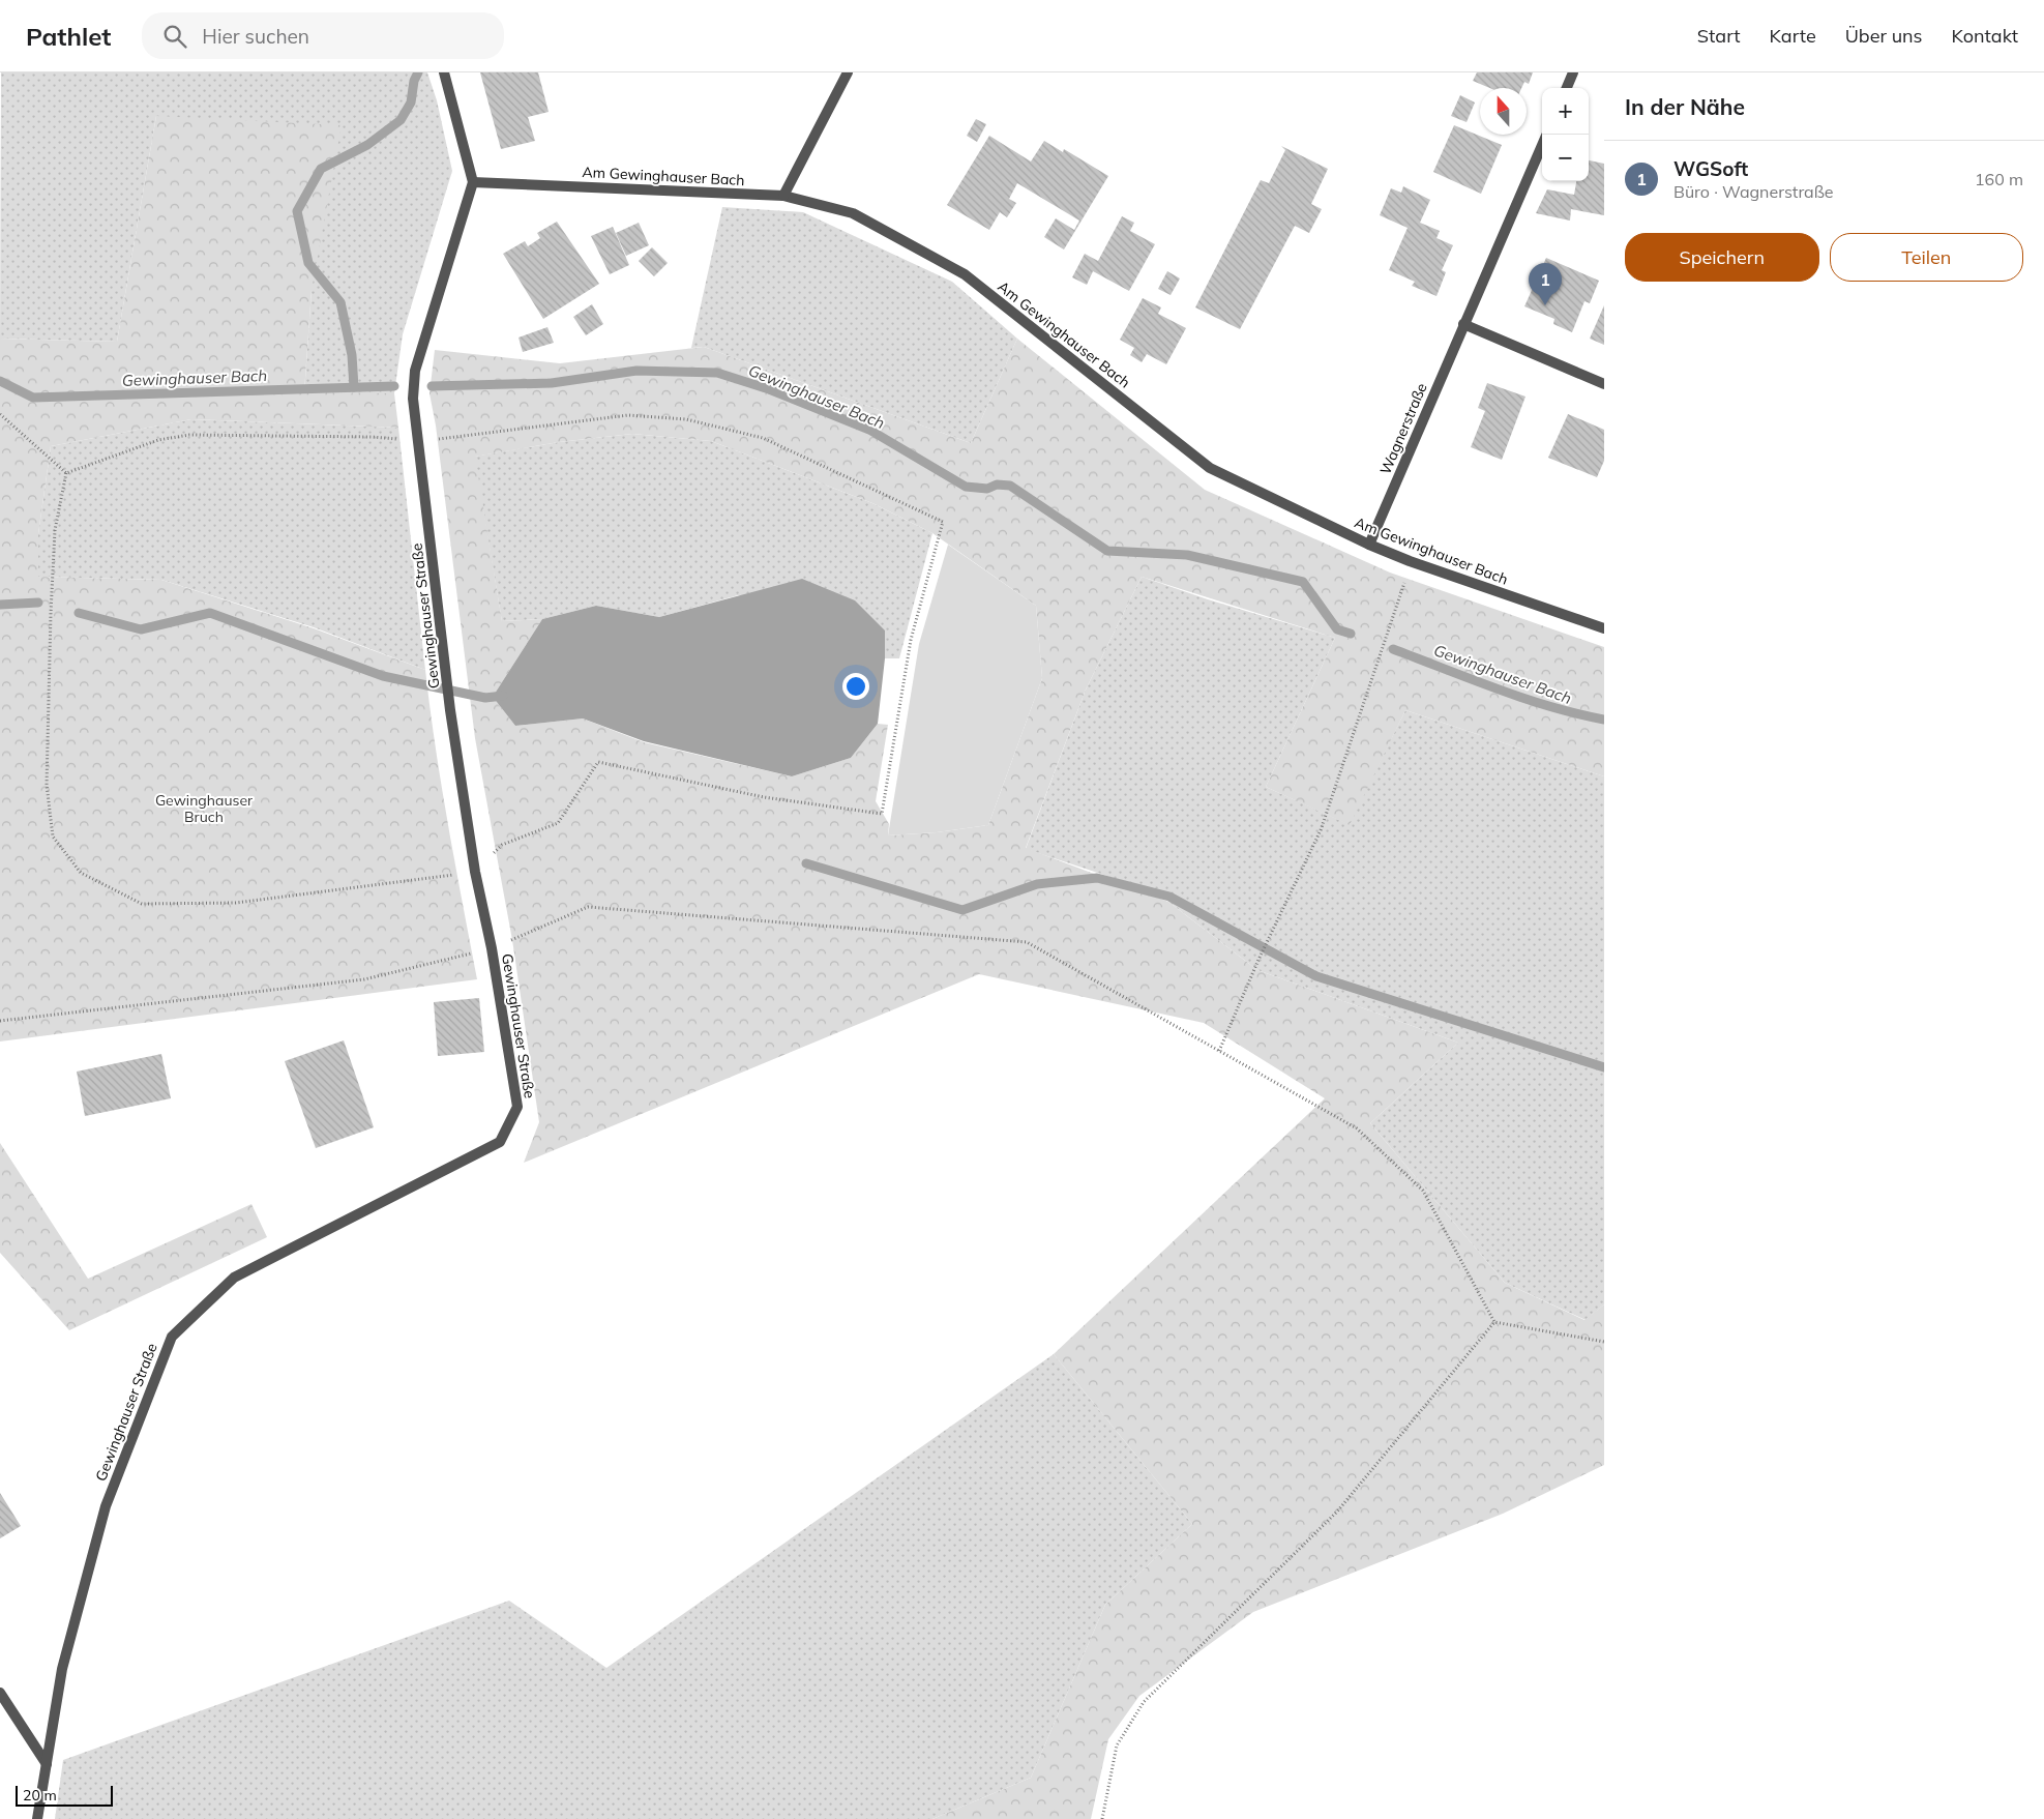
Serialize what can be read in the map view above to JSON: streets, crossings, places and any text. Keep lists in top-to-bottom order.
{
  "streets": {
    "street": ["Am Gewinghauser Bach", "Wagnerstraße", "Gewinghauser Straße"]
  },
  "crossings": [
    ["Am Gewinghauser Bach", "Wagnerstraße"],
    ["Am Gewinghauser Bach", "Gewinghauser Straße"]
  ],
  "water": ["Gewinghauser Bach"],
  "parks": ["Gewinghauser Bruch"],
  "scale_bar": "20 m",
  "north": "top",
  "page": {
    "header": "Pathlet",
    "search": "Hier suchen",
    "nav": [
      "Start",
      "Karte",
      "Über uns",
      "Kontakt"
    ],
    "heading": "In der Nähe",
    "map_buttons": ["+", "−"],
    "list": [
      {
        "mark": "1",
        "name": "WGSoft",
        "note": "Büro · Wagnerstraße",
        "value": "160 m"
      }
    ],
    "buttons": ["Speichern", "Teilen"],
    "pins": "1",
    "scale": "20 m"
  }
}
